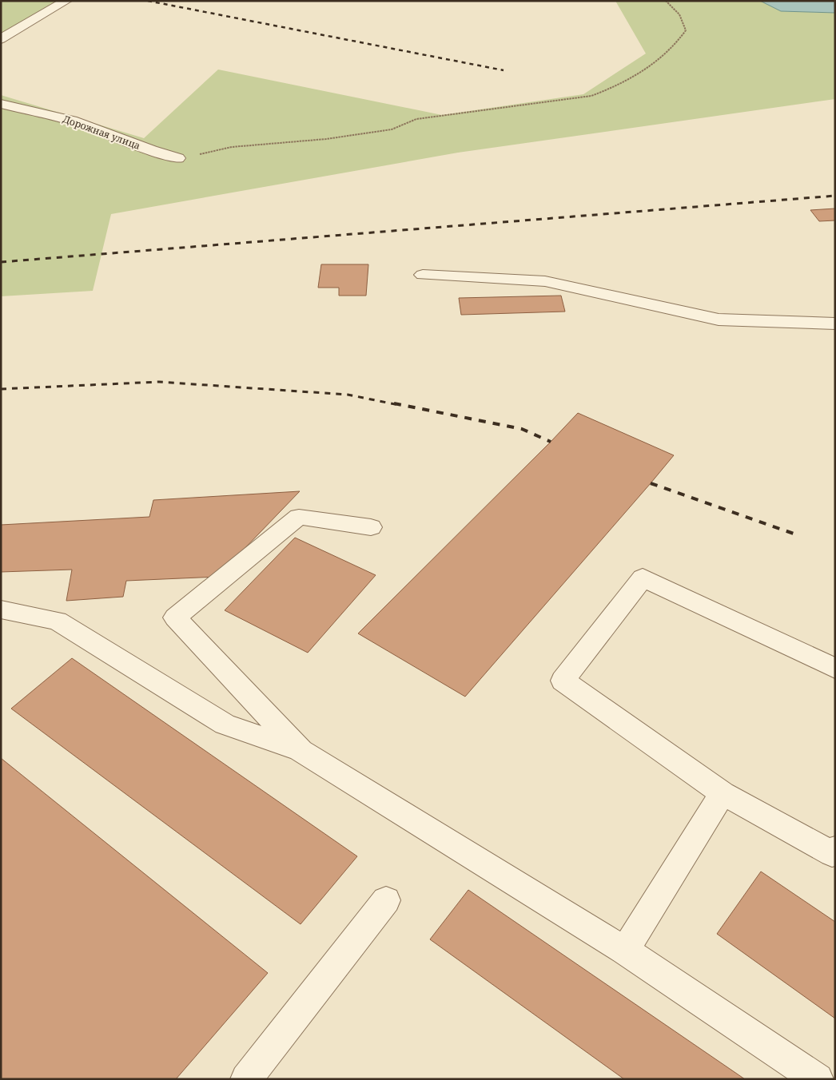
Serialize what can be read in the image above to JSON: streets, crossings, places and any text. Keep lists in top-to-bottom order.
{
  "streets": {
    "street": ["Дорожная улица"]
  }
}
